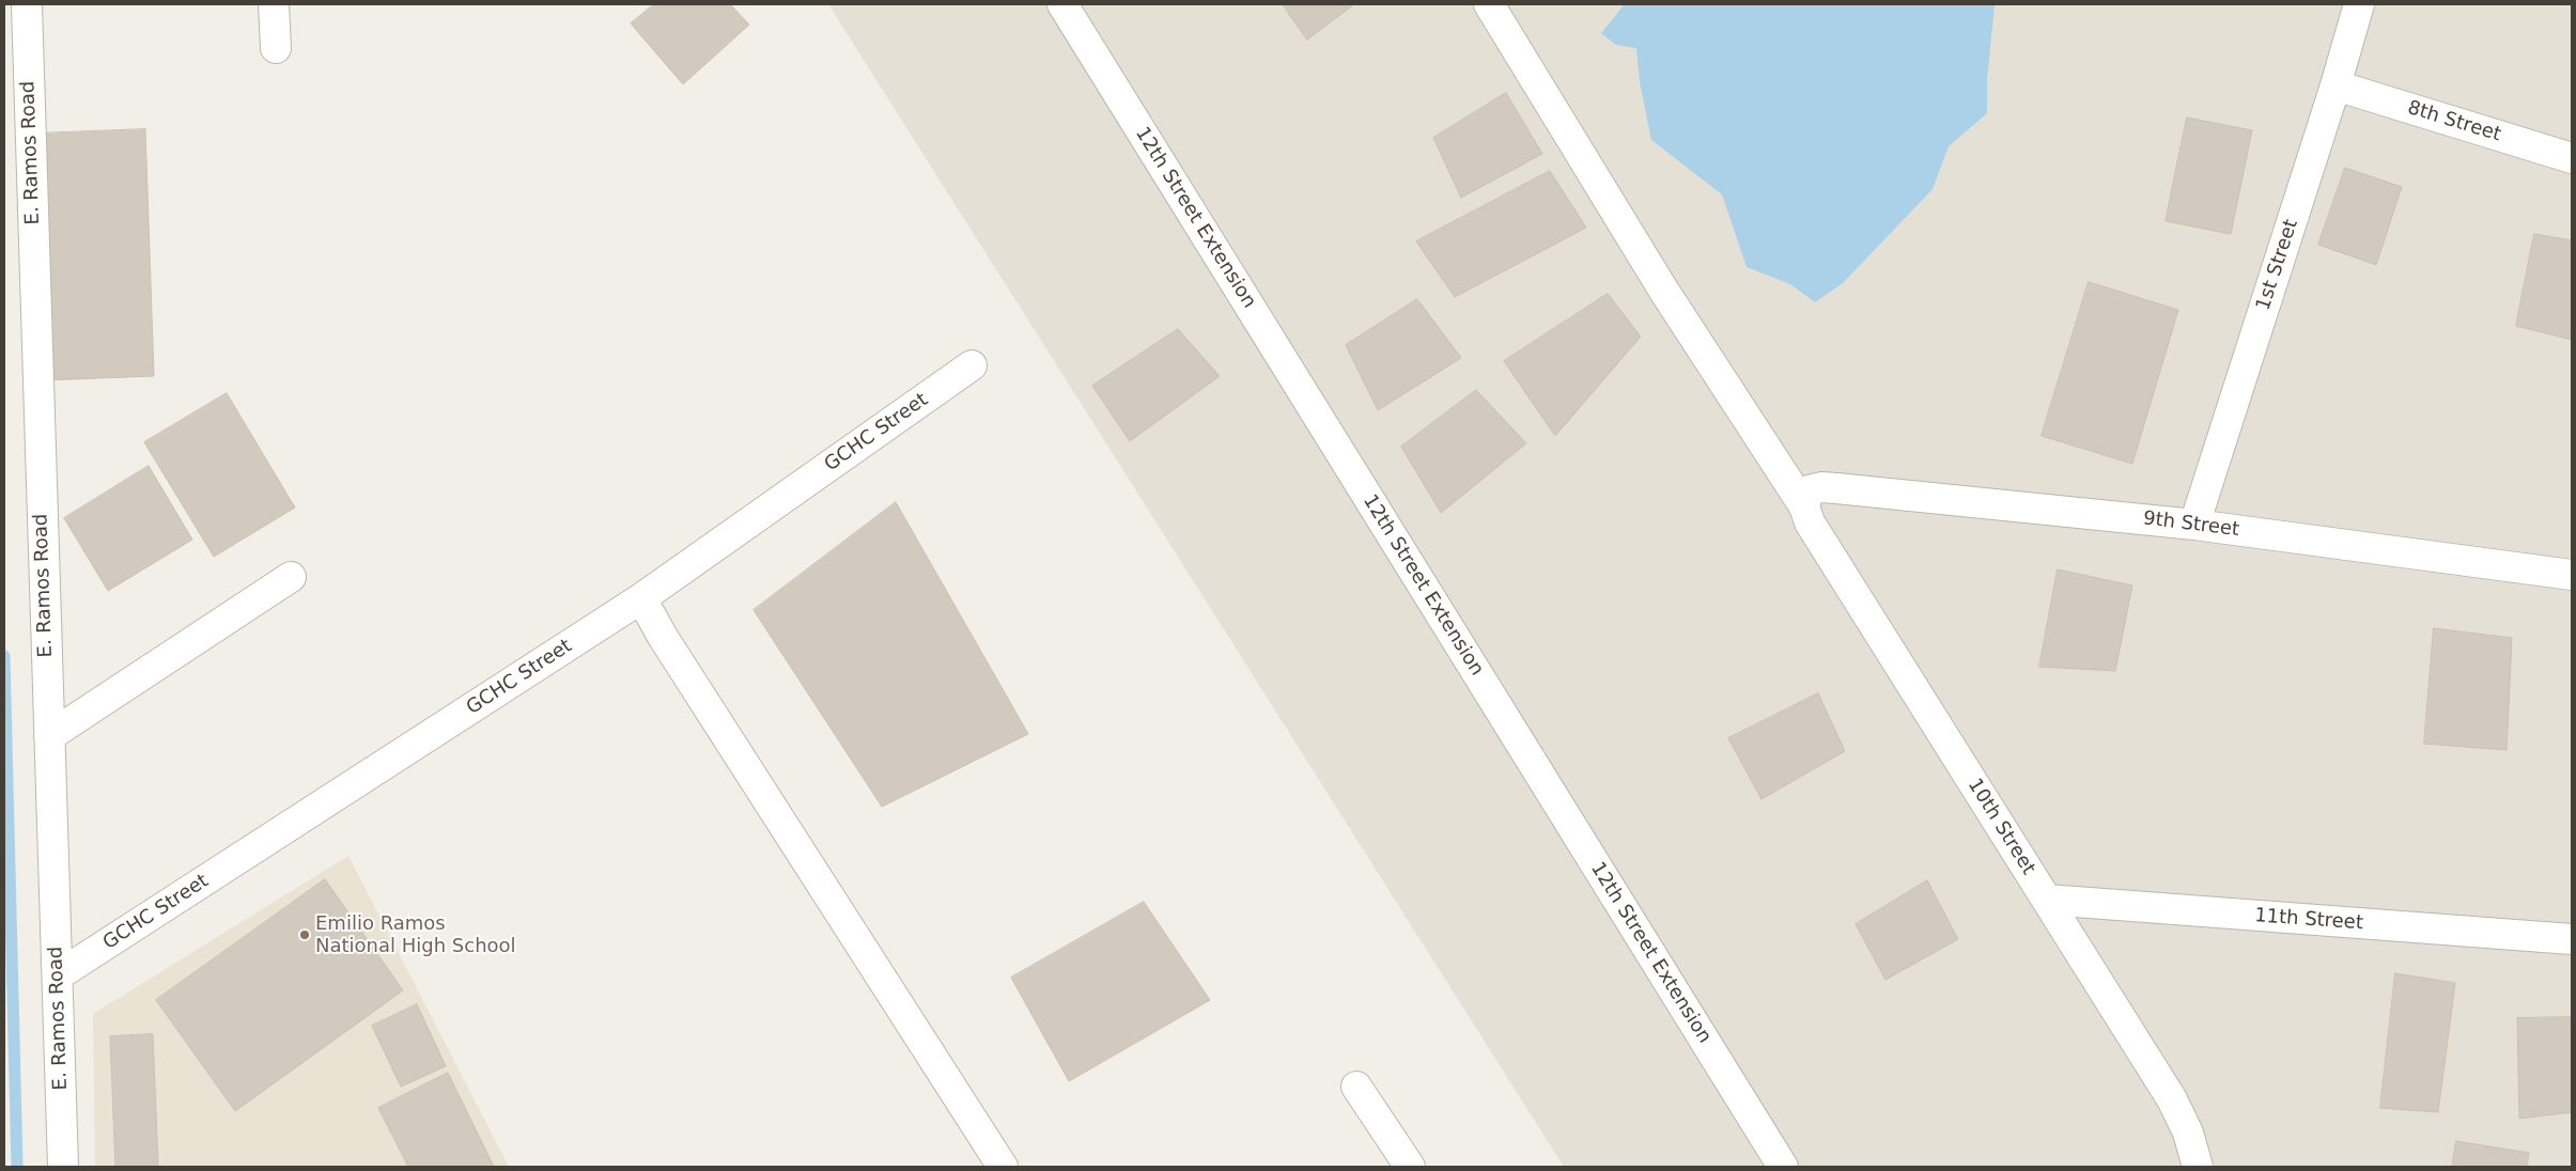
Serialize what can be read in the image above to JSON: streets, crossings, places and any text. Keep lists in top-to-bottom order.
{
  "streets": {
    "street": [
      "8th Street",
      "E. Ramos Road",
      "12th Street Extension",
      "1st Street",
      "GCHC Street",
      "9th Street",
      "10th Street",
      "11th Street"
    ]
  },
  "crossings": [
    ["8th Street", "1st Street"],
    ["E. Ramos Road", "GCHC Street"],
    ["1st Street", "9th Street"],
    ["9th Street", "10th Street"],
    ["10th Street", "11th Street"]
  ],
  "places": ["Emilio Ramos National High School"]
}
